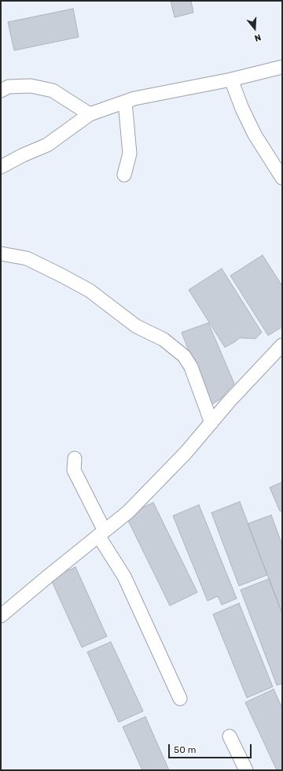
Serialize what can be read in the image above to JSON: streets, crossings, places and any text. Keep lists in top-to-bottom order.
{
  "scale_bar": "50 m",
  "north": "bottom"
}
